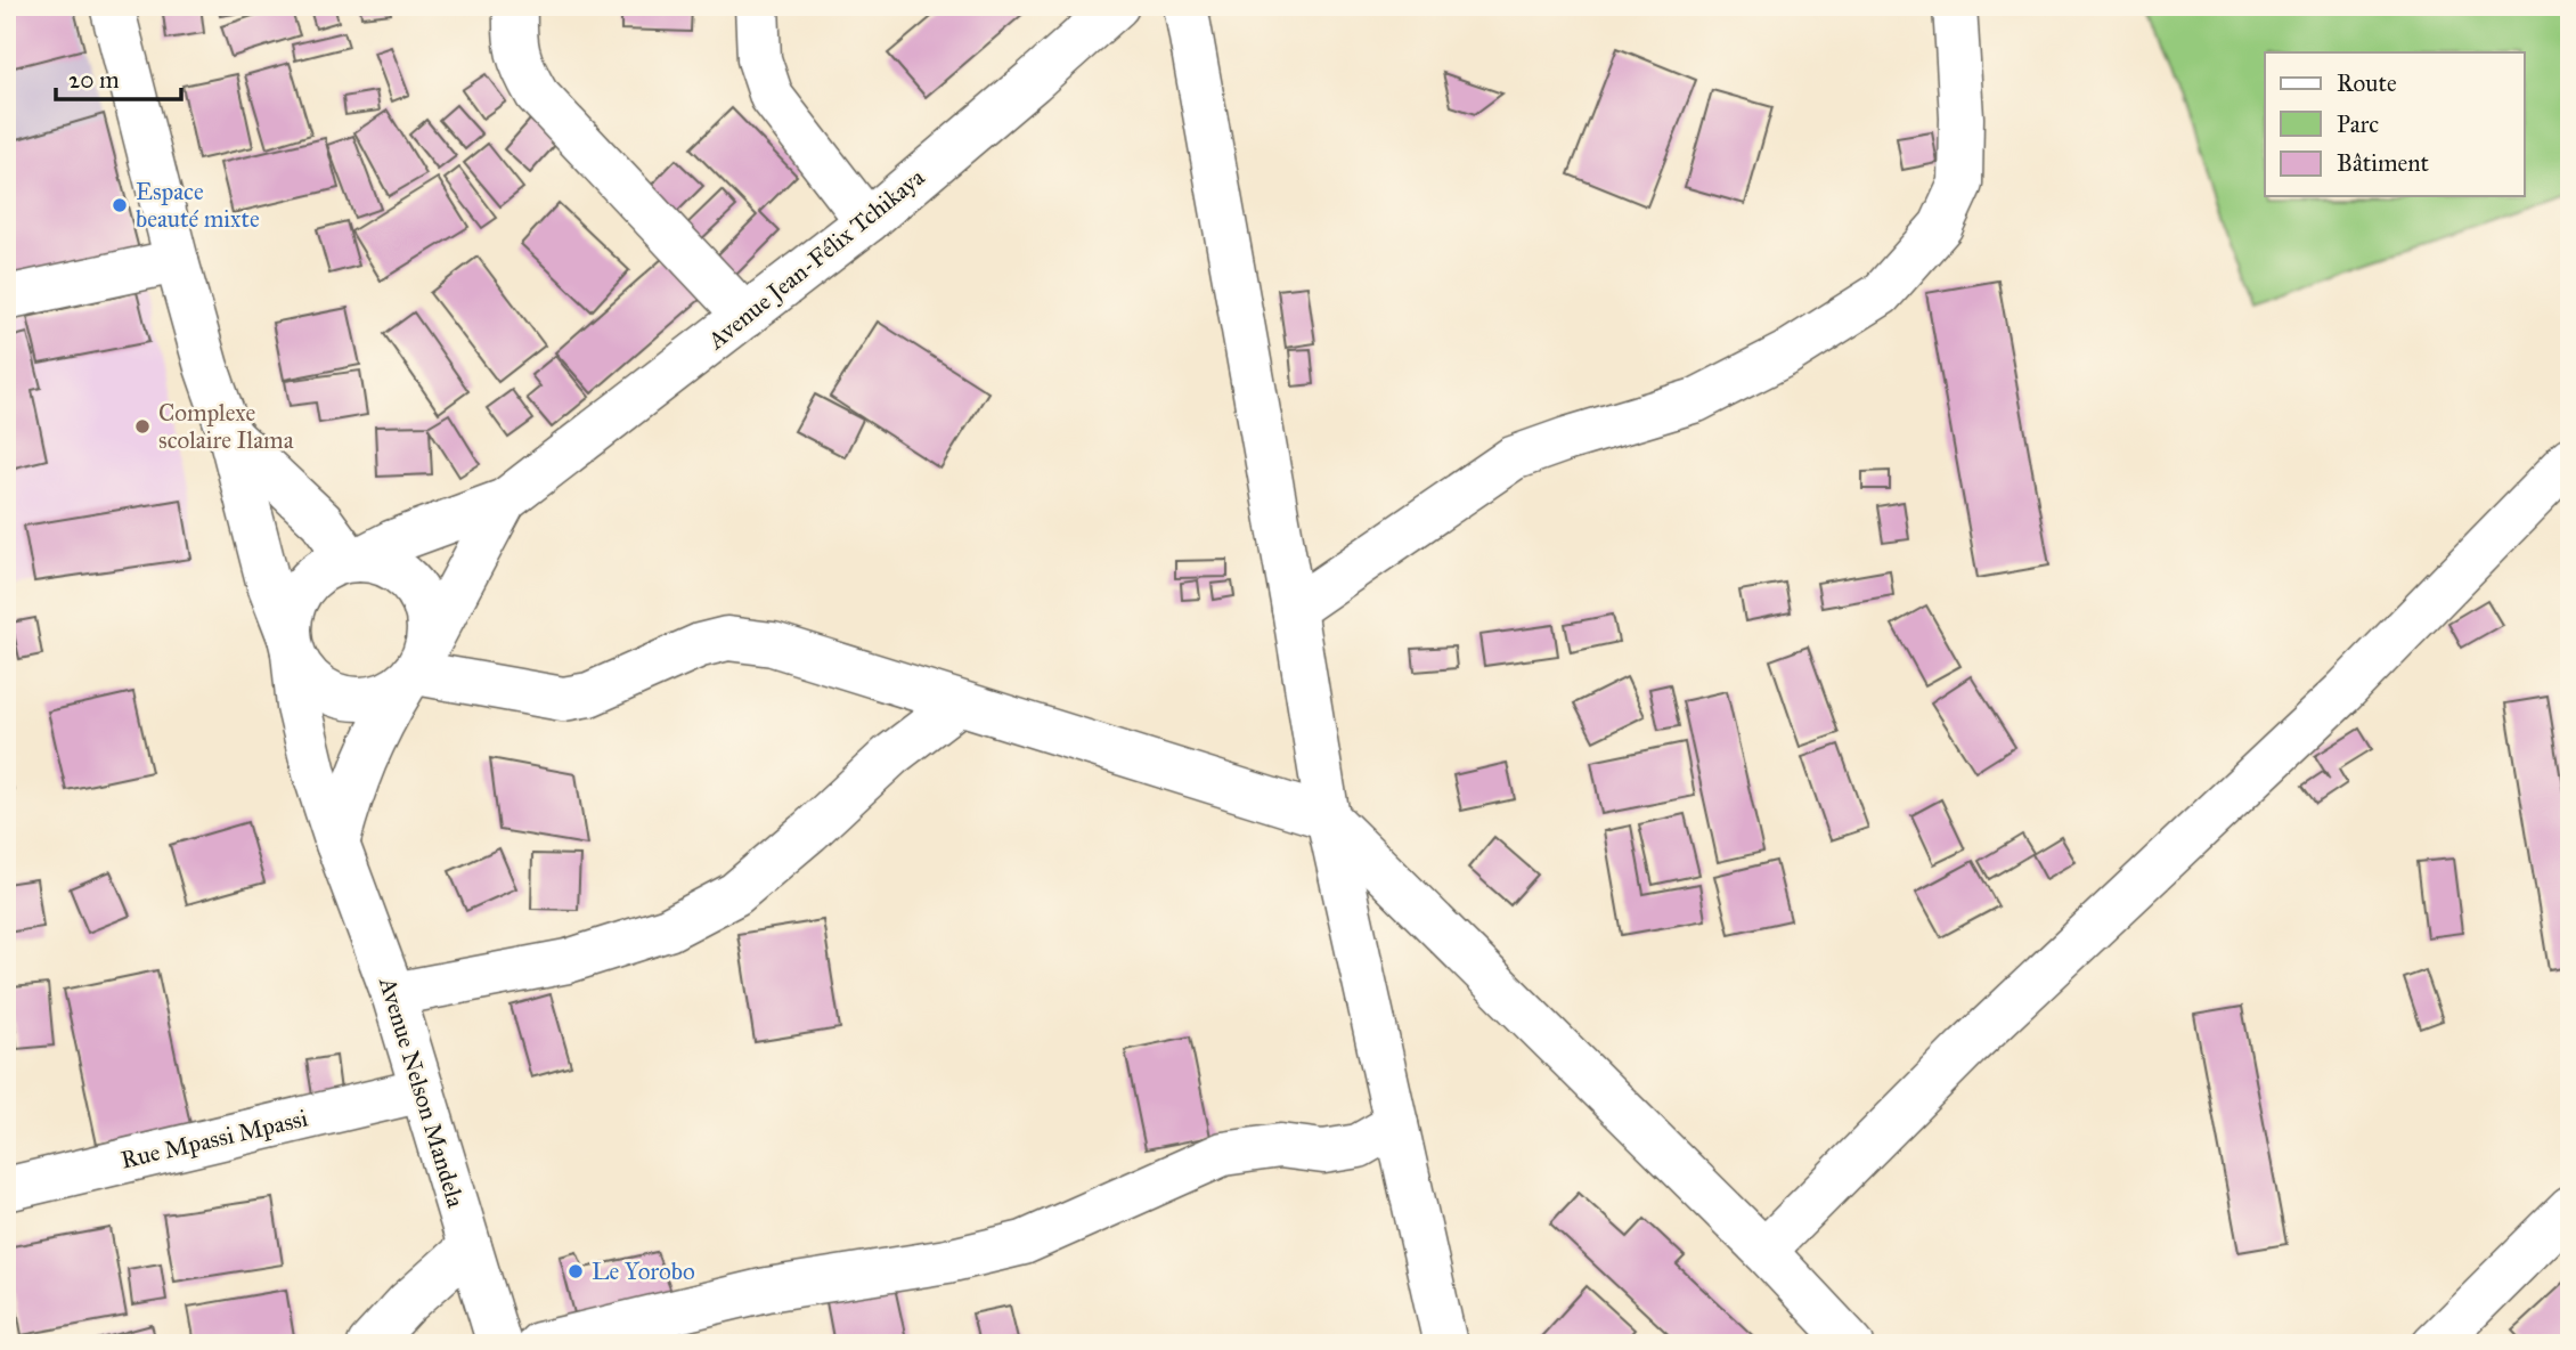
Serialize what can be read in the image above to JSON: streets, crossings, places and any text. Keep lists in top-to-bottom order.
{
  "streets": {
    "street": ["Avenue Jean-Félix Tchikaya", "Avenue Nelson Mandela", "Rue Mpassi Mpassi"]
  },
  "crossings": [
    ["Avenue Jean-Félix Tchikaya", "Avenue Nelson Mandela"],
    ["Avenue Nelson Mandela", "Rue Mpassi Mpassi"]
  ],
  "places": ["Espace beauté mixte", "Complexe scolaire Ilama", "Le Yorobo"],
  "legend": ["Route", "Parc", "Bâtiment"],
  "scale_bar": "20 m"
}
